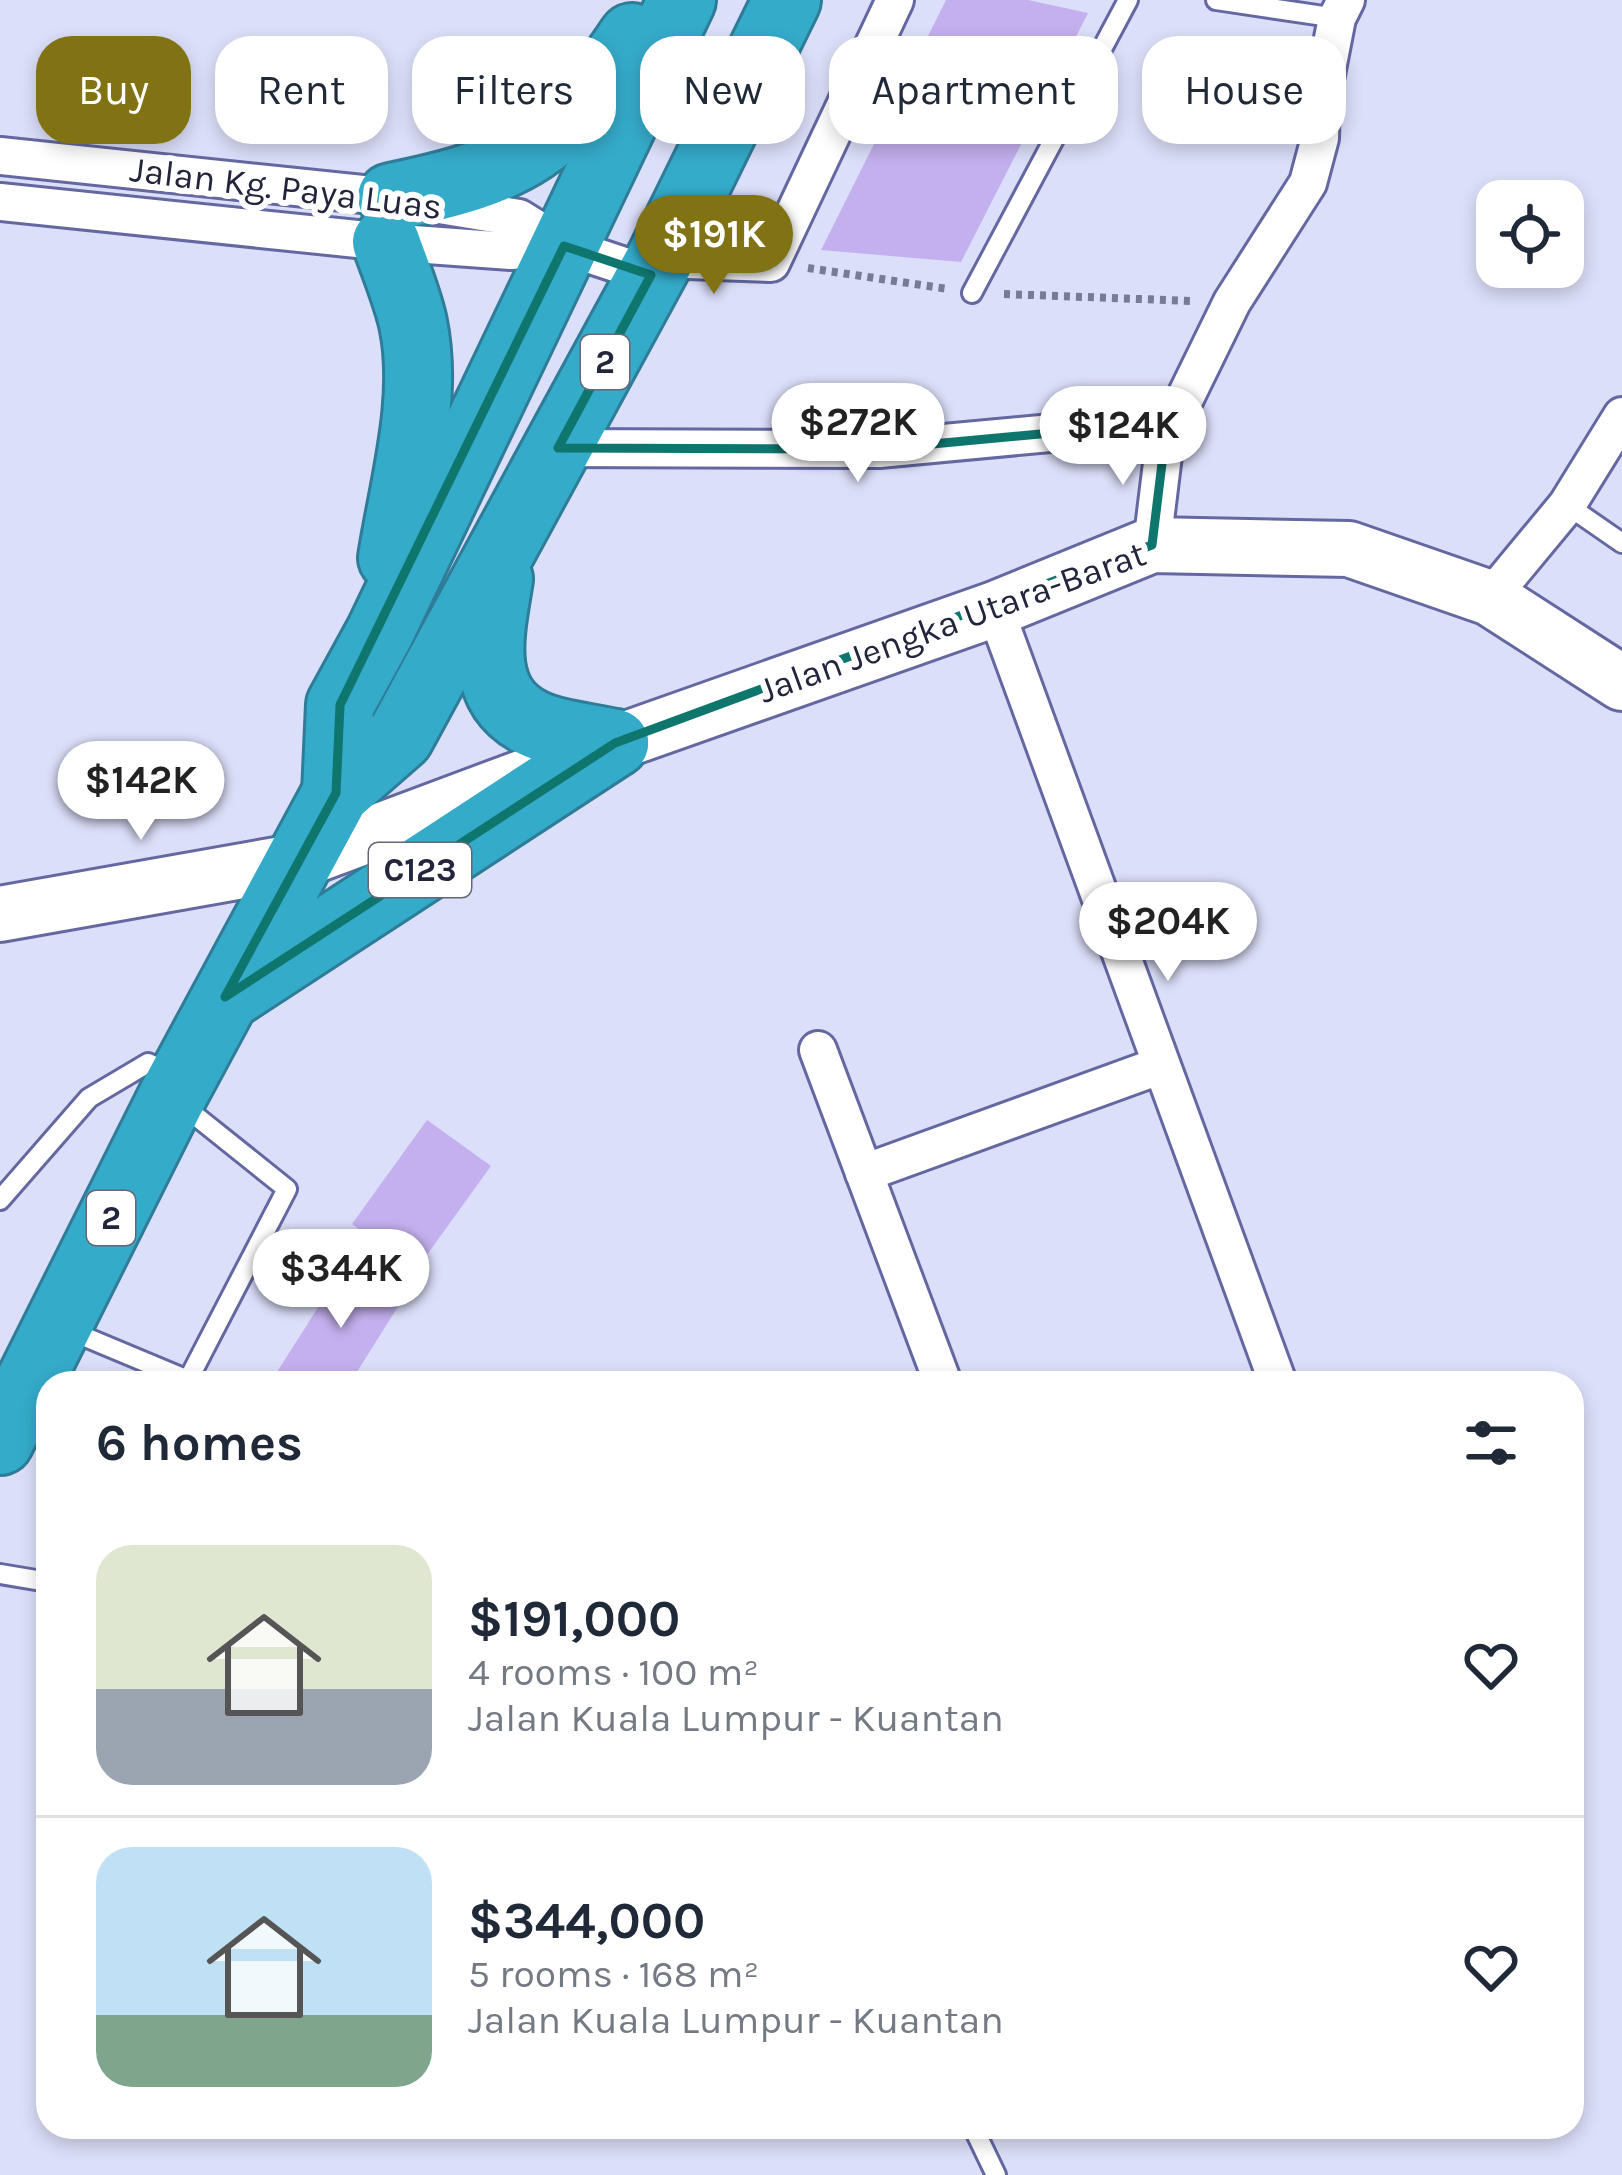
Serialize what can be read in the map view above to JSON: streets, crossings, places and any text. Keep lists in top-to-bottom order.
{
  "streets": {
    "highway": ["2", "C123"],
    "street": ["Jalan Kg. Paya Luas", "Jalan Jengka Utara-Barat"]
  },
  "crossings": [
    ["Jalan Kg. Paya Luas", "2"],
    ["2", "Jalan Jengka Utara-Barat"],
    ["2", "C123"],
    ["Jalan Jengka Utara-Barat", "C123"]
  ],
  "page": {
    "chip": [
      "Buy",
      "Rent",
      "Filters",
      "New",
      "Apartment",
      "House"
    ],
    "price": [
      "$191K",
      "$272K",
      "$124K",
      "$142K",
      "$204K",
      "$344K"
    ],
    "heading": "6 homes",
    "list": [
      {
        "name": "$191,000",
        "note": "4 rooms · 100 m² · Jalan Kuala Lumpur - Kuantan"
      },
      {
        "name": "$344,000",
        "note": "5 rooms · 168 m² · Jalan Kuala Lumpur - Kuantan"
      }
    ]
  }
}
